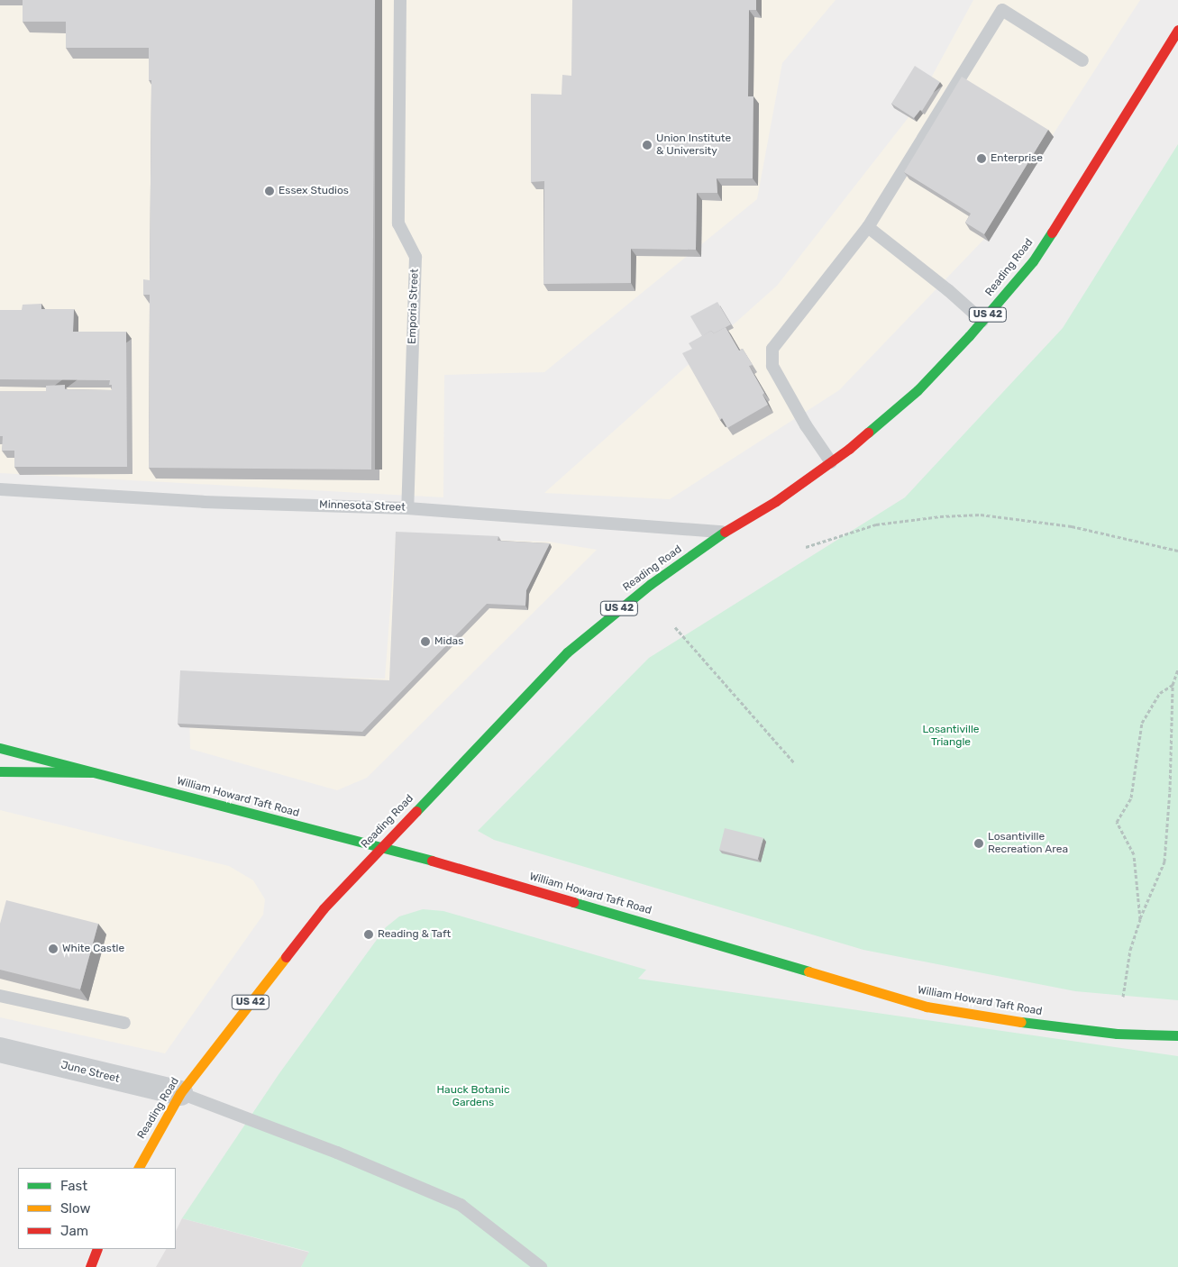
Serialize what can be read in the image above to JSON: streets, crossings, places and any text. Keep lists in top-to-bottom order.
{
  "streets": {
    "main road": ["Reading Road", "US 42", "William Howard Taft Road"],
    "street": ["June Street"],
    "lane": ["Emporia Street", "Minnesota Street"]
  },
  "crossings": [
    ["Reading Road", "Minnesota Street"],
    ["Reading Road", "William Howard Taft Road"],
    ["Reading Road", "June Street"],
    ["Emporia Street", "Minnesota Street"]
  ],
  "parks": ["Losantiville Triangle", "Hauck Botanic Gardens"],
  "places": [
    "Union Institute & University",
    "Enterprise",
    "Essex Studios",
    "Midas",
    "Losantiville Recreation Area",
    "Reading & Taft",
    "White Castle"
  ],
  "legend": ["Fast", "Slow", "Jam"]
}
